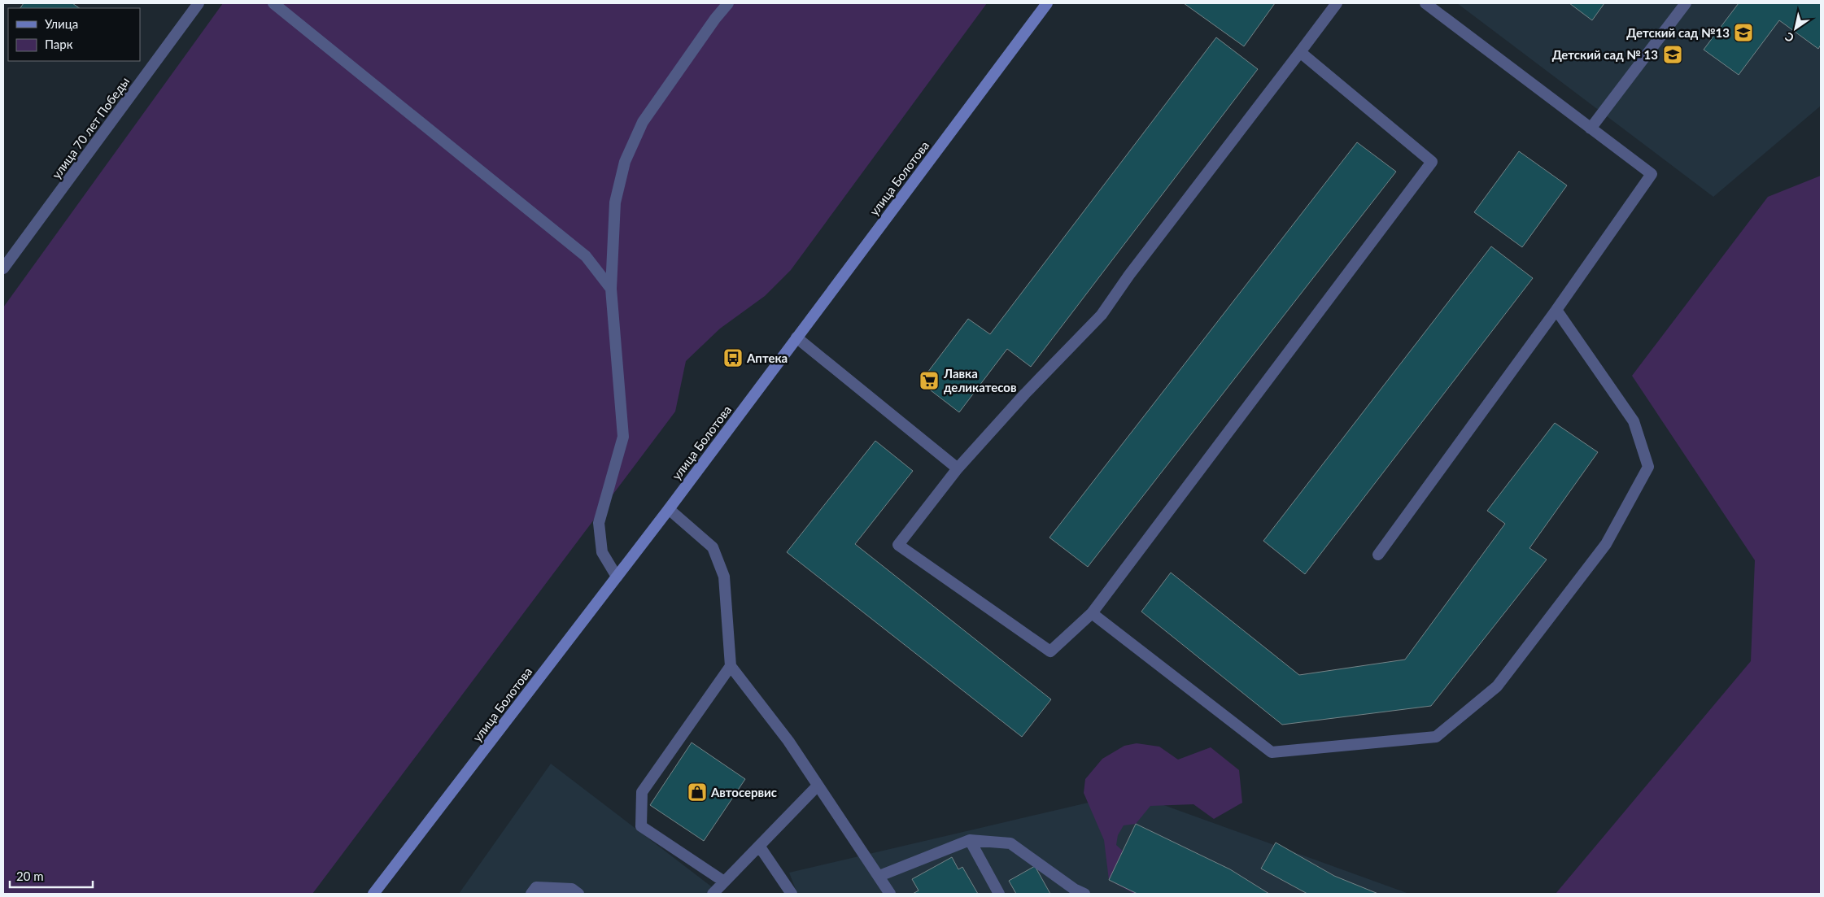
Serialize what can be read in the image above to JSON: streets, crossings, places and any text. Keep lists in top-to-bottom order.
{
  "streets": {
    "main road": ["улица Болотова"],
    "street": ["улица 70 лет Победы"]
  },
  "places": {
    "school or university": ["Детский сад №13", "Детский сад № 13"],
    "bus stop": ["Аптека"],
    "supermarket": ["Лавка деликатесов"],
    "shop": ["Автосервис"]
  },
  "legend": ["Улица", "Парк"],
  "scale_bar": "20 m",
  "north": "bottom left"
}
